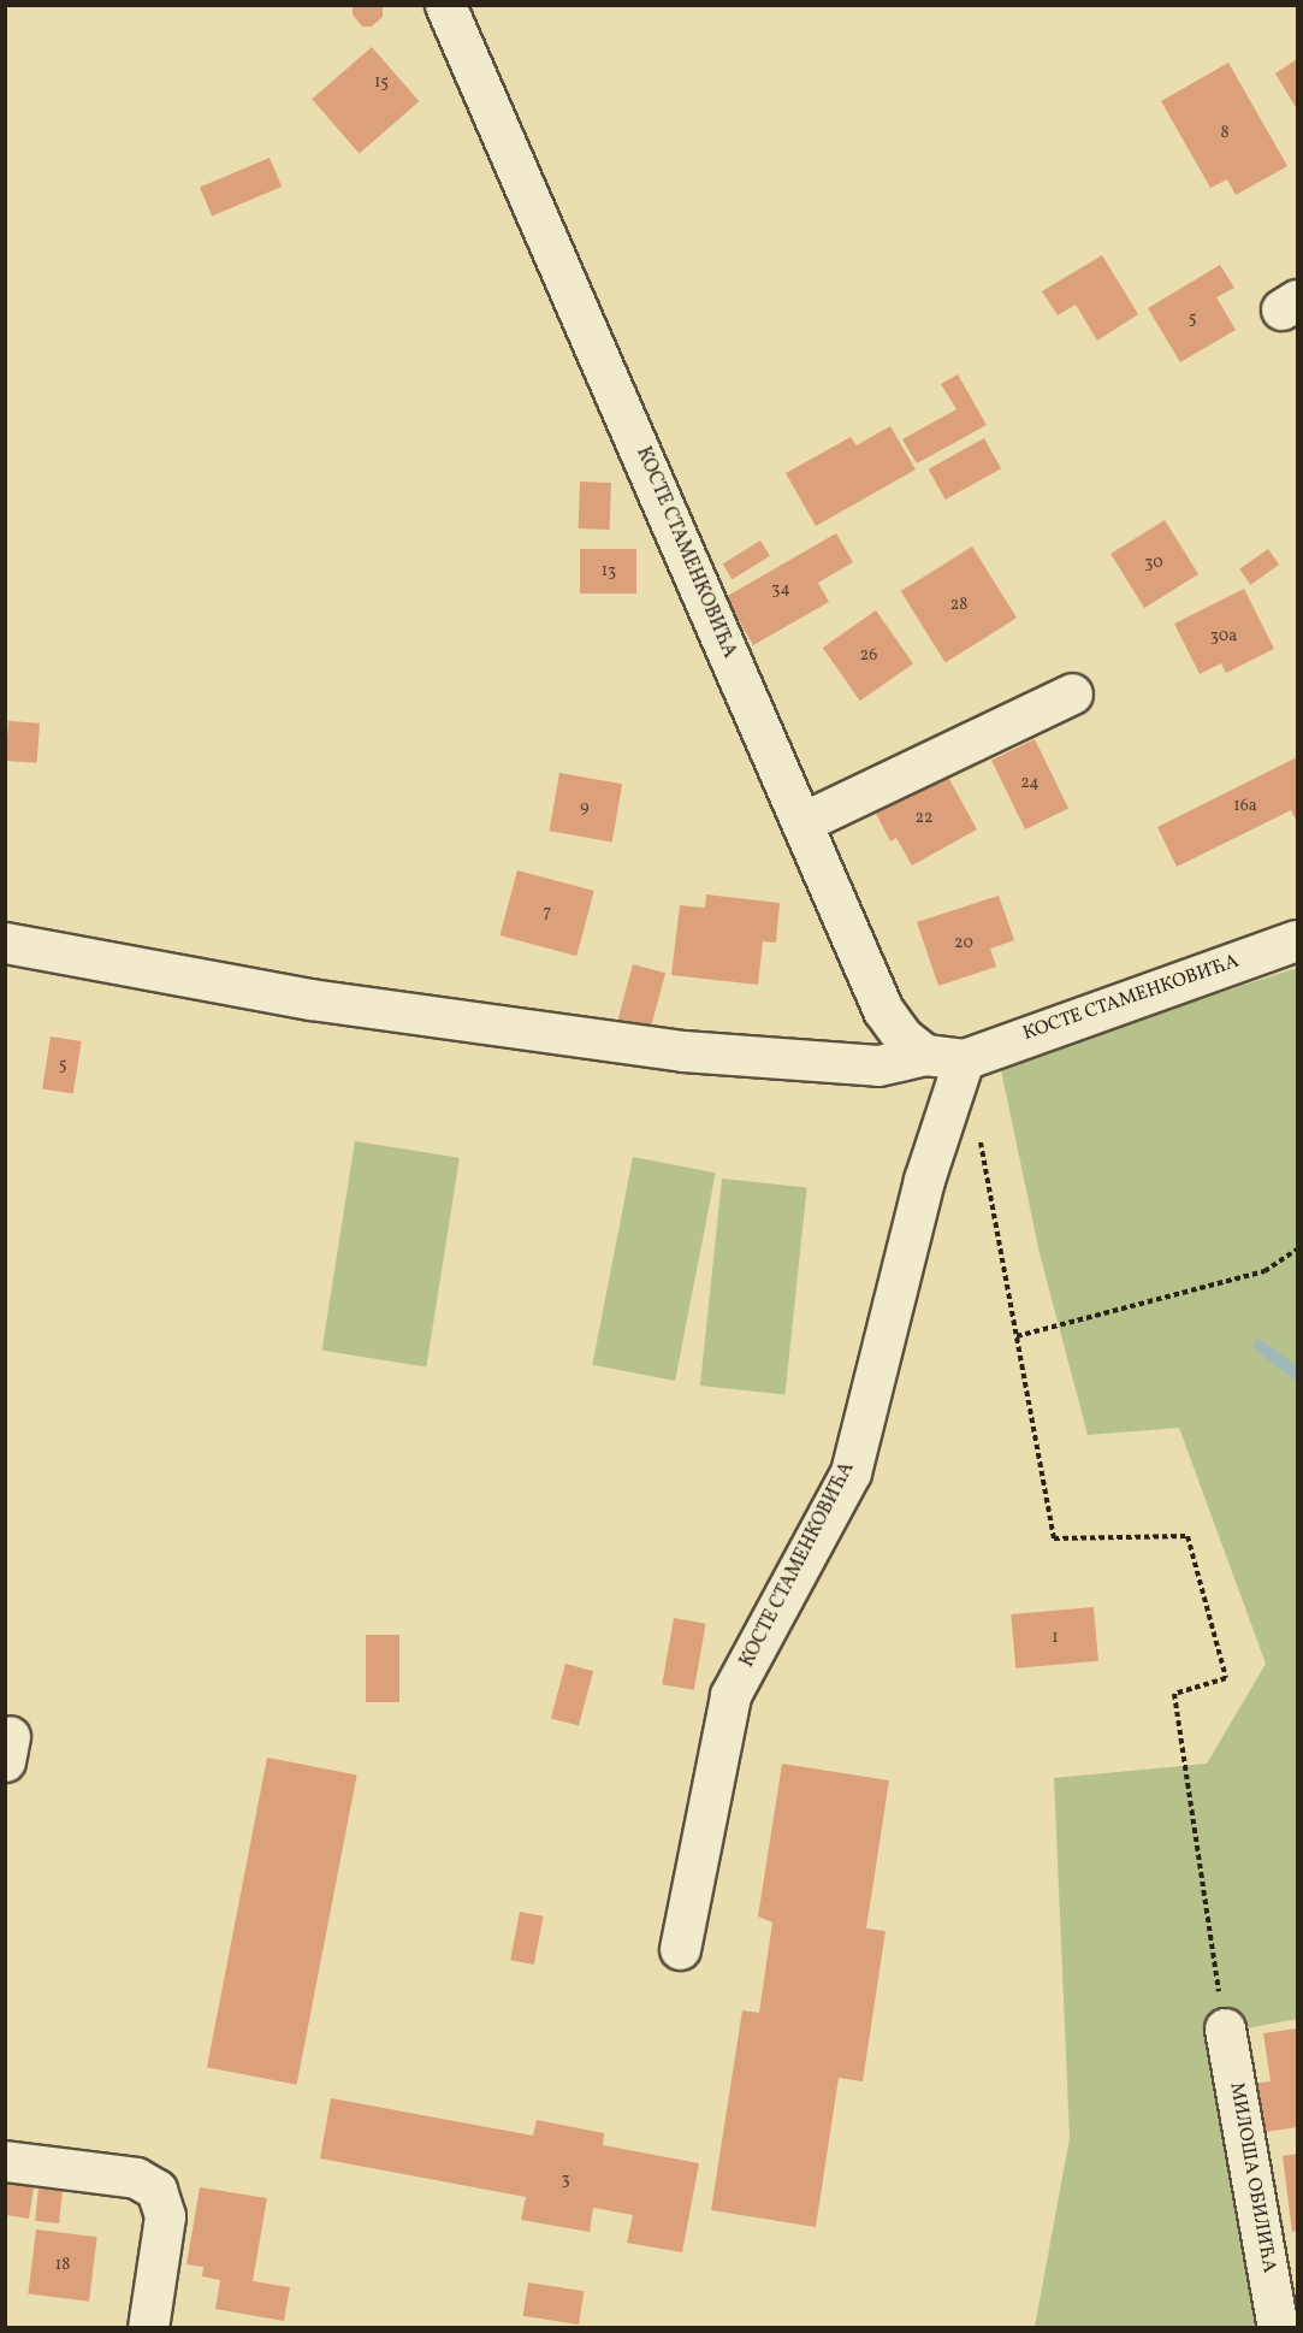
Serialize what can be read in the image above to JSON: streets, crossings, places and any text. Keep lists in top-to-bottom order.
{
  "streets": {
    "street": ["КОСТЕ СТАМЕНКОВИЋА", "МИЛОША ОБИЛИЋА"]
  },
  "house_numbers": [
    "15",
    "8",
    "5",
    "30",
    "13",
    "34",
    "28",
    "30a",
    "26",
    "24",
    "16a",
    "9",
    "22",
    "7",
    "20",
    "5",
    "1",
    "3",
    "18"
  ]
}
